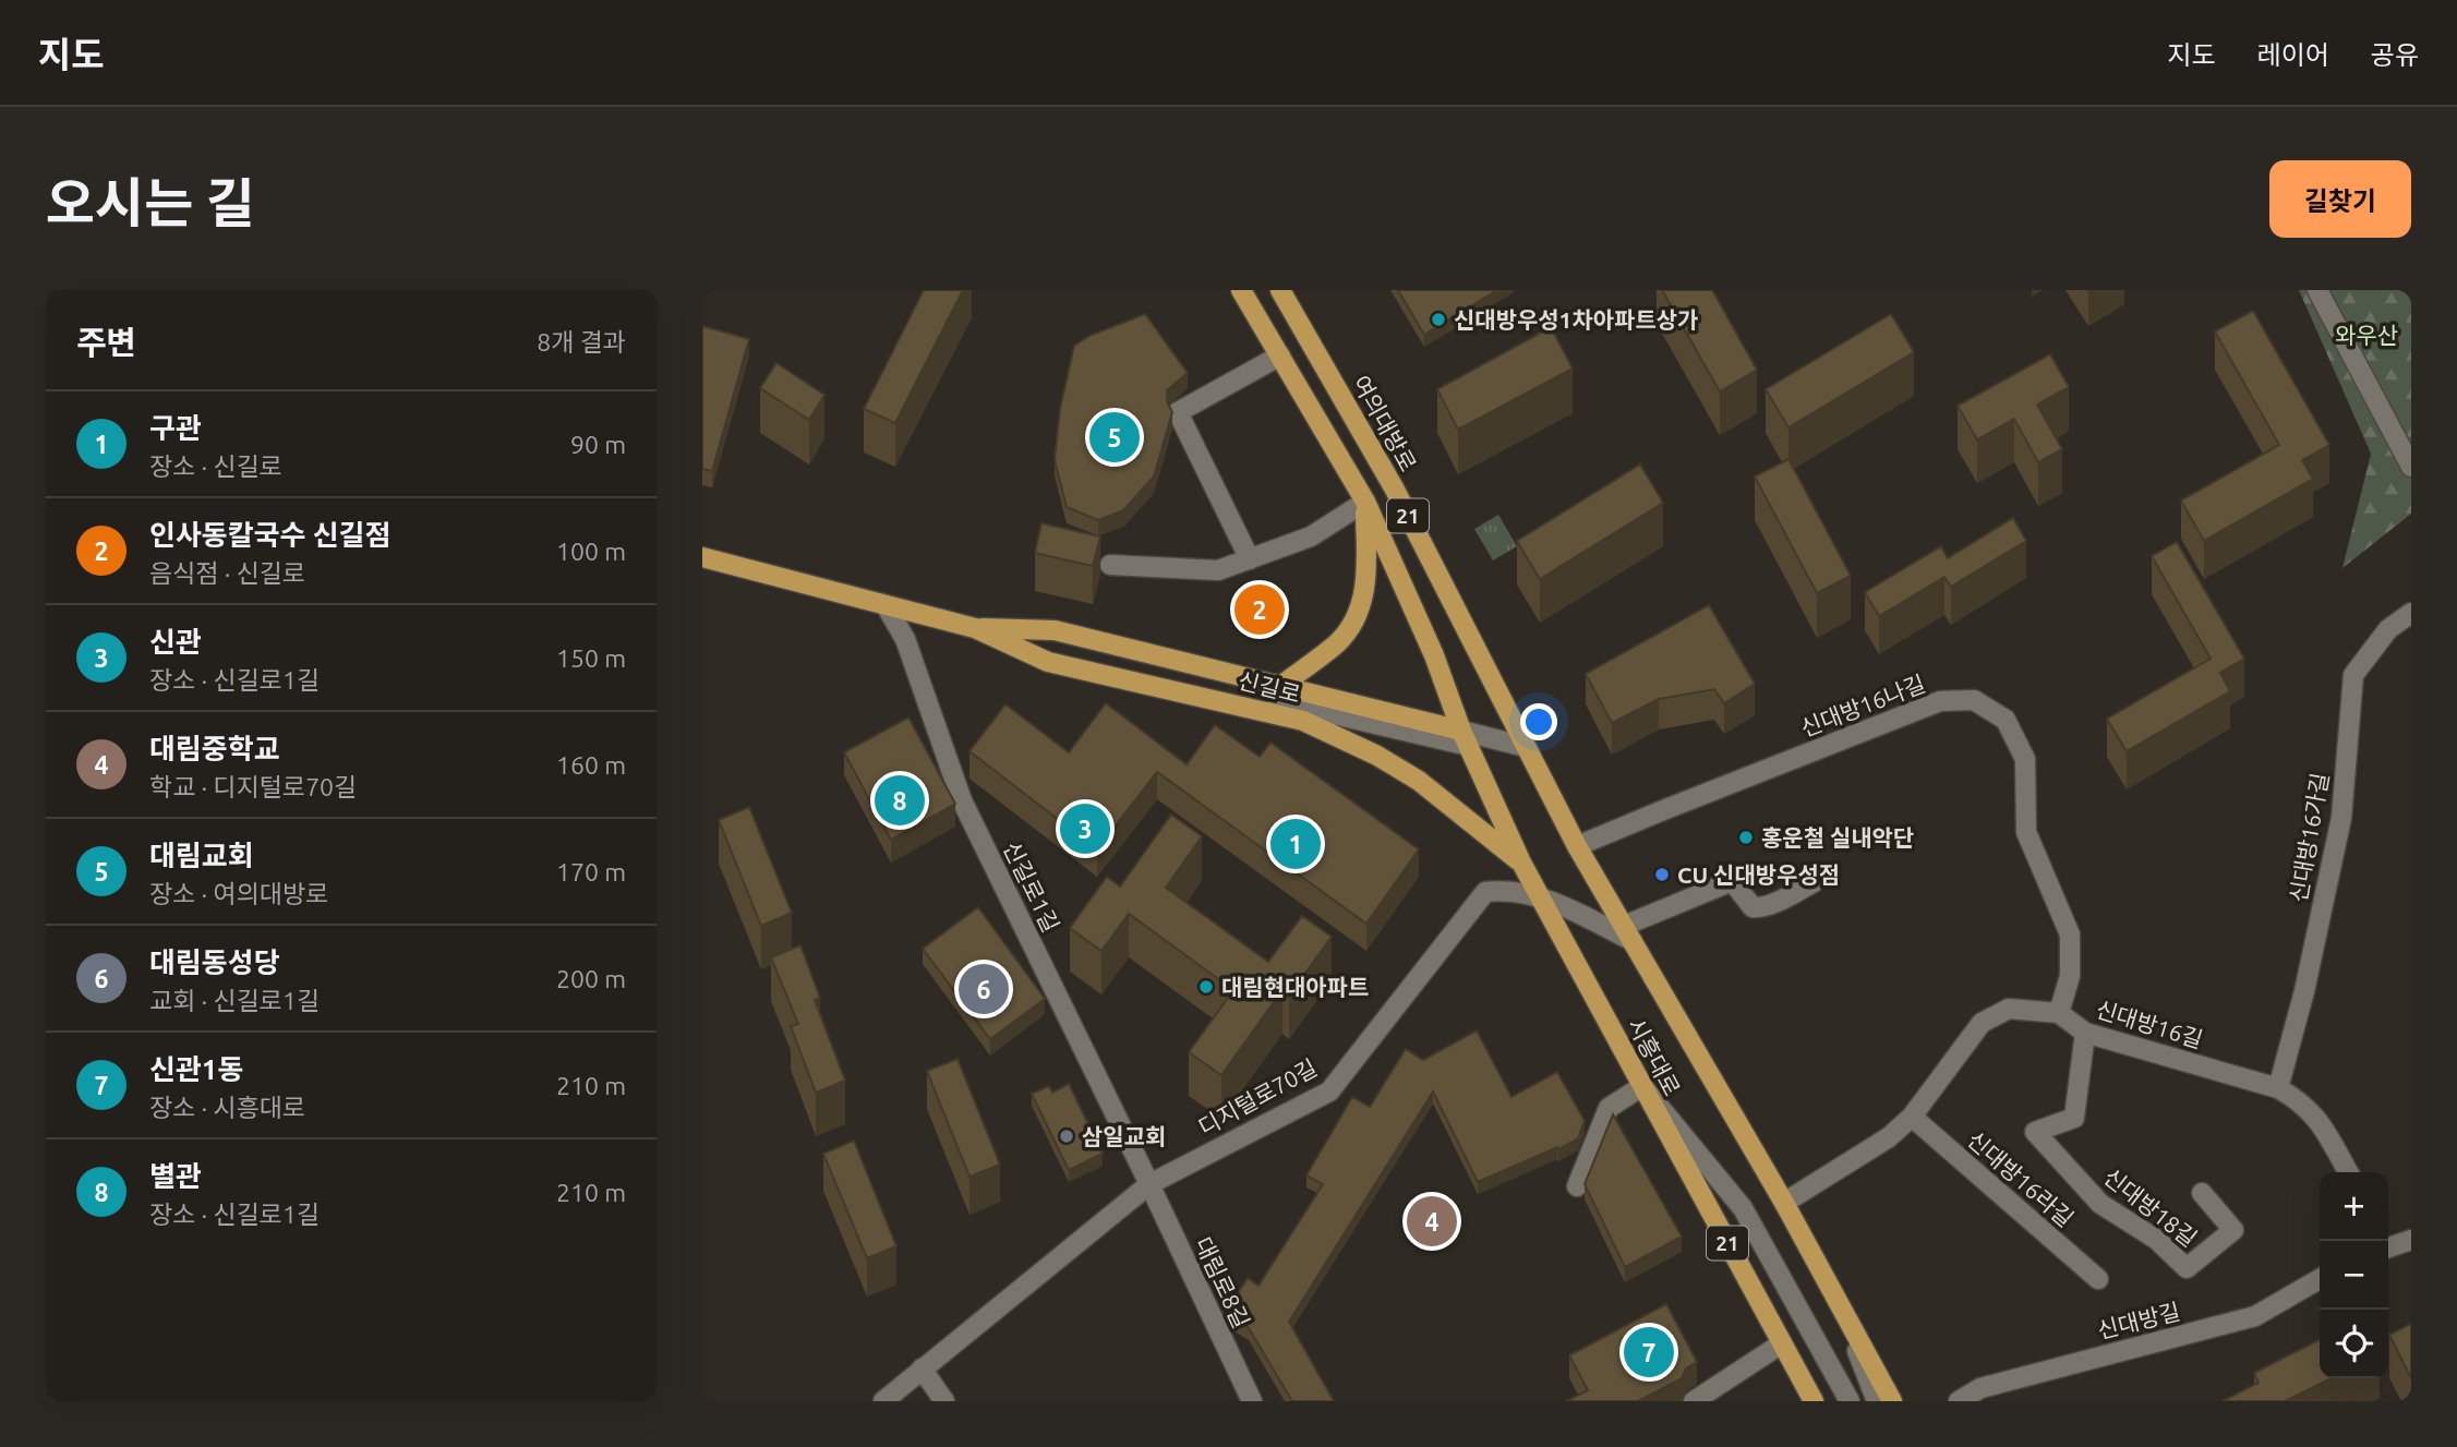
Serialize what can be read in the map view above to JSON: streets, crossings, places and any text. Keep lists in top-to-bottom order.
{
  "streets": {
    "main road": [
      "여의대방로",
      "21",
      "신길로",
      "시흥대로"
    ],
    "street": [
      "신대방16나길",
      "신대방16가길",
      "신길로1길",
      "신대방16길",
      "디지털로70길",
      "신대방16라길",
      "신대방18길",
      "대림로8길",
      "신대방길"
    ]
  },
  "crossings": [
    ["여의대방로", "신길로"],
    ["여의대방로", "시흥대로"],
    ["신길로", "신길로1길"],
    ["신길로", "시흥대로"],
    ["신대방16나길", "신대방16길"],
    ["신대방16나길", "시흥대로"],
    ["신대방16가길", "신대방16길"],
    ["신길로1길", "디지털로70길"],
    ["신길로1길", "대림로8길"],
    ["신대방16길", "신대방18길"],
    ["시흥대로", "디지털로70길"],
    ["디지털로70길", "대림로8길"]
  ],
  "parks": ["와우산"],
  "places": [
    "신대방우성1차아파트상가",
    "홍운철 실내악단",
    "CU 신대방우성점",
    "대림현대아파트",
    "삼일교회"
  ],
  "page": {
    "header": "지도",
    "nav": ["지도", "레이어", "공유"],
    "title": "오시는 길",
    "buttons": "길찾기",
    "heading": ["주변", "8개 결과"],
    "list": [
      {
        "mark": "1",
        "name": "구관",
        "note": "장소 · 신길로",
        "value": "90 m"
      },
      {
        "mark": "2",
        "name": "인사동칼국수 신길점",
        "note": "음식점 · 신길로",
        "value": "100 m"
      },
      {
        "mark": "3",
        "name": "신관",
        "note": "장소 · 신길로1길",
        "value": "150 m"
      },
      {
        "mark": "4",
        "name": "대림중학교",
        "note": "학교 · 디지털로70길",
        "value": "160 m"
      },
      {
        "mark": "5",
        "name": "대림교회",
        "note": "장소 · 여의대방로",
        "value": "170 m"
      },
      {
        "mark": "6",
        "name": "대림동성당",
        "note": "교회 · 신길로1길",
        "value": "200 m"
      },
      {
        "mark": "7",
        "name": "신관1동",
        "note": "장소 · 시흥대로",
        "value": "210 m"
      },
      {
        "mark": "8",
        "name": "별관",
        "note": "장소 · 신길로1길",
        "value": "210 m"
      }
    ],
    "pins": [
      "5",
      "2",
      "8",
      "3",
      "1",
      "6",
      "4",
      "7"
    ],
    "map_buttons": ["+", "−"]
  }
}
